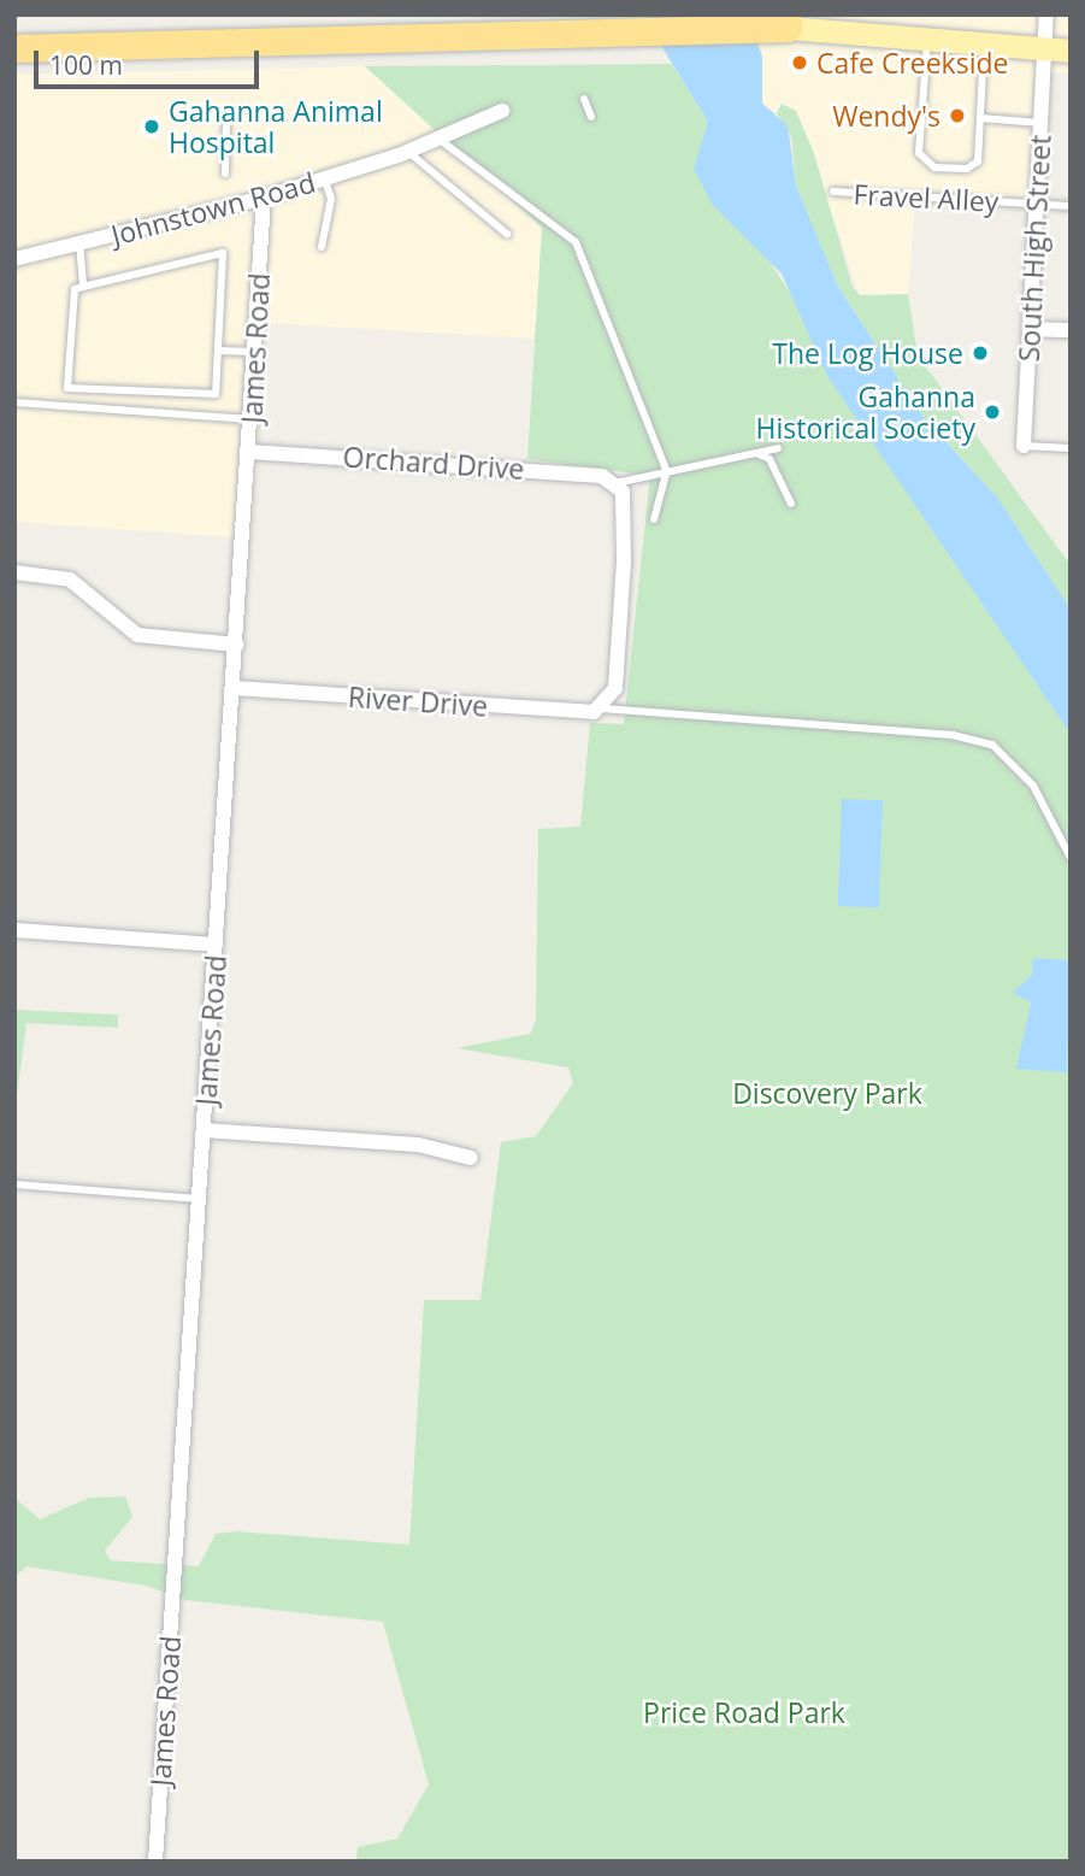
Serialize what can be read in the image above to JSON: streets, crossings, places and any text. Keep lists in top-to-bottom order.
{
  "streets": {
    "street": [
      "Johnstown Road",
      "South High Street",
      "James Road",
      "Orchard Drive",
      "River Drive"
    ],
    "lane": ["Fravel Alley"]
  },
  "crossings": [
    ["Fravel Alley", "South High Street"],
    ["Johnstown Road", "James Road"],
    ["James Road", "Orchard Drive"],
    ["James Road", "River Drive"]
  ],
  "parks": ["Discovery Park", "Price Road Park"],
  "places": [
    "Cafe Creekside",
    "Wendy's",
    "Gahanna Animal Hospital",
    "The Log House",
    "Gahanna Historical Society"
  ],
  "scale_bar": "100 m"
}
